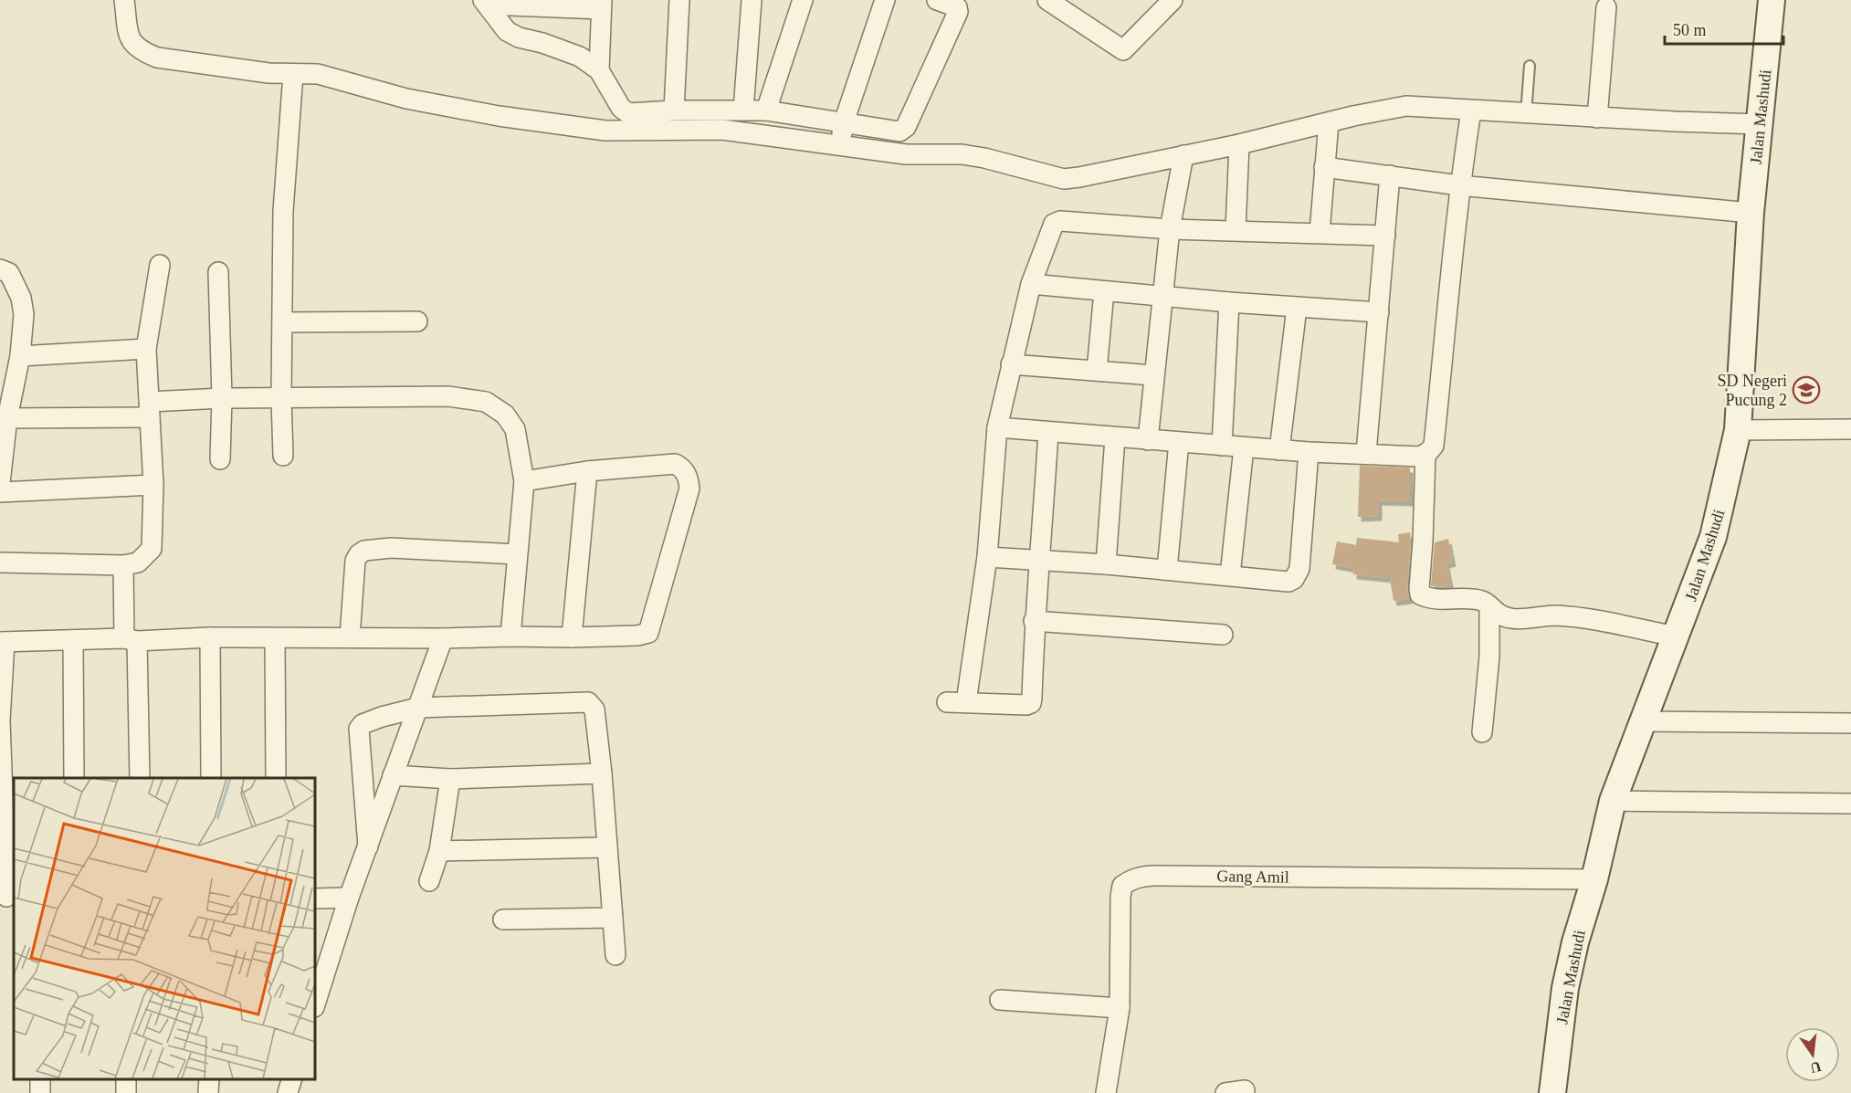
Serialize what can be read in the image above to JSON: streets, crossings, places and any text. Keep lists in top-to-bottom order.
{
  "streets": {
    "street": ["Jalan Mashudi", "Gang Amil"]
  },
  "crossings": [
    ["Jalan Mashudi", "Gang Amil"]
  ],
  "places": {
    "school or university": ["SD Negeri Pucung 2"]
  },
  "scale_bar": "50 m",
  "north": "bottom"
}
